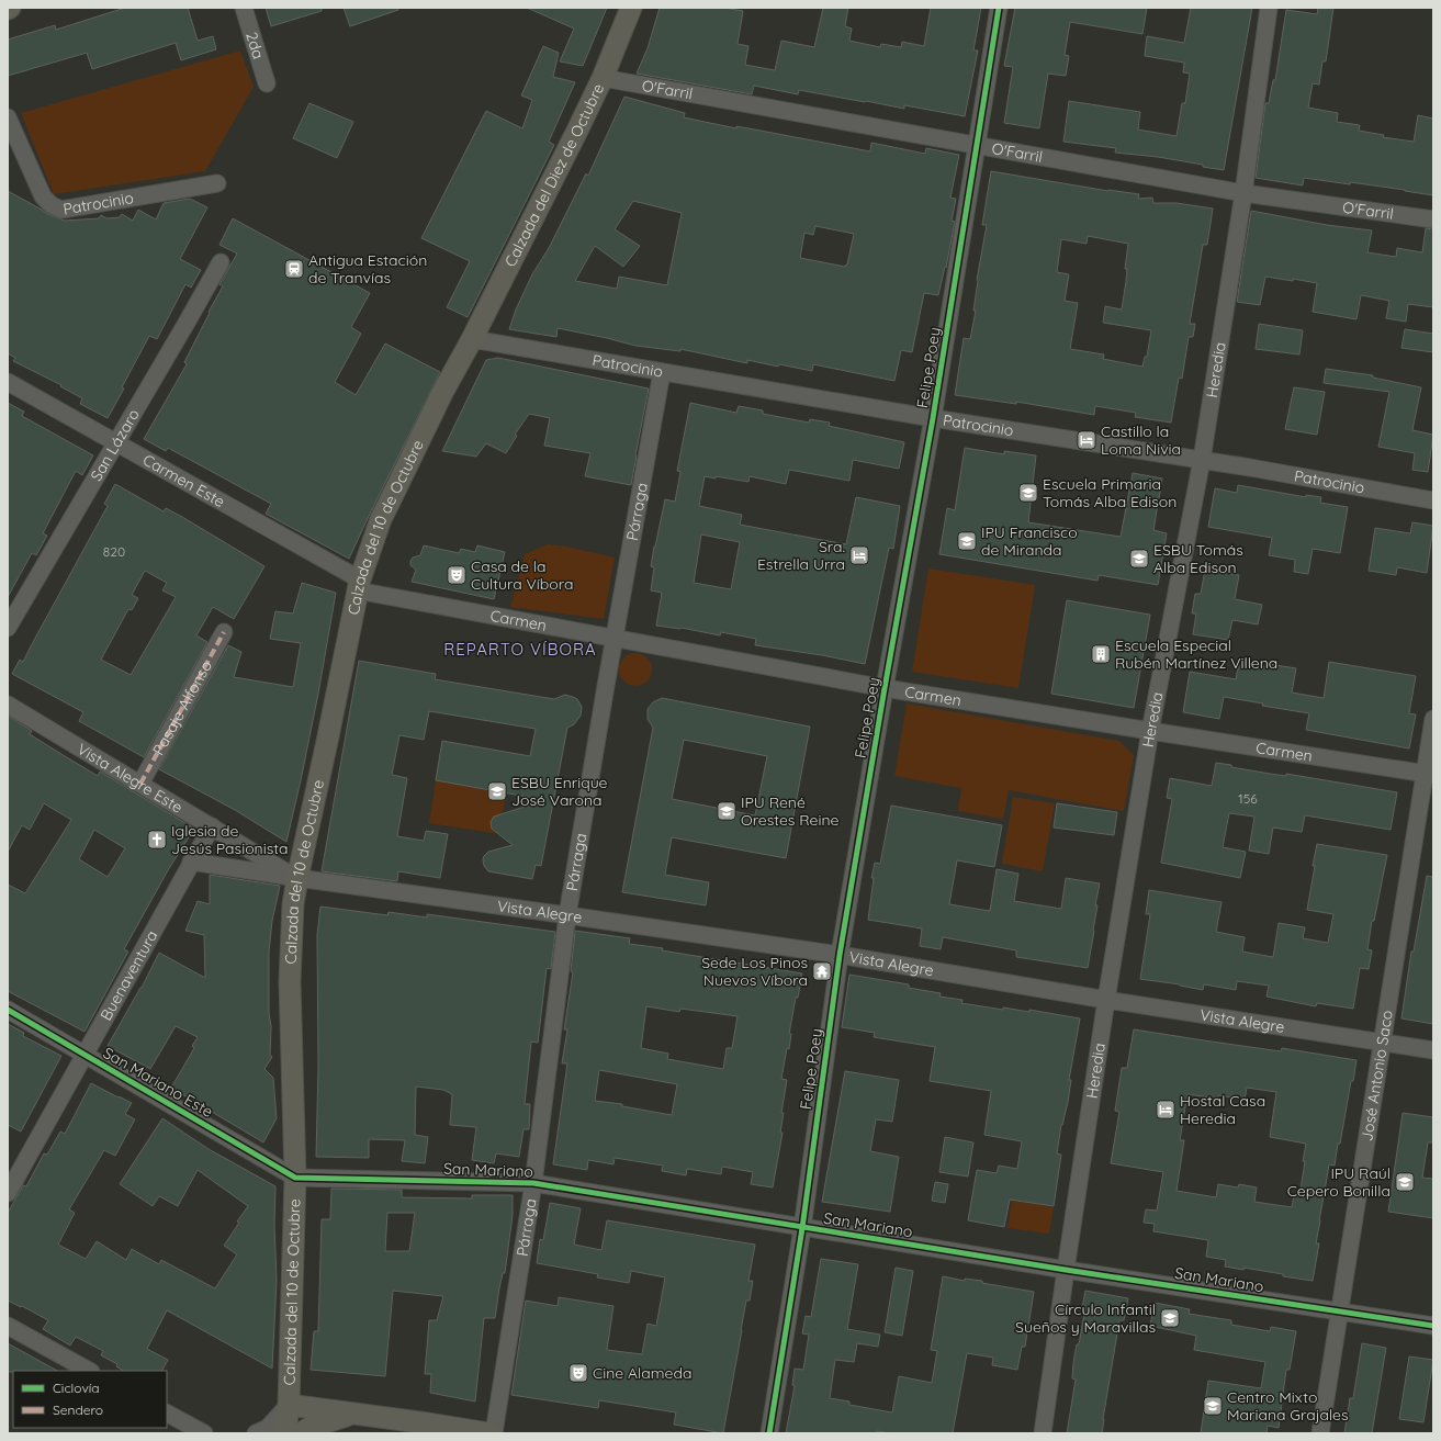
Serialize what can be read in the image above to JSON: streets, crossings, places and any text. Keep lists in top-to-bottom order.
{
  "streets": {
    "main road": ["Calzada del Diez de Octubre", "Calzada del 10 de Octubre"],
    "street": [
      "2da",
      "O'Farril",
      "Patrocinio",
      "Felipe Poey",
      "Heredia",
      "San Lázaro",
      "Carmen Este",
      "Párraga",
      "Carmen",
      "Pasaje Alfonso",
      "Vista Alegre Este",
      "Vista Alegre",
      "Buenaventura",
      "José Antonio Saco",
      "San Mariano Este",
      "San Mariano"
    ]
  },
  "crossings": [
    ["O'Farril", "Calzada del Diez de Octubre"],
    ["O'Farril", "Felipe Poey"],
    ["O'Farril", "Heredia"],
    ["Calzada del Diez de Octubre", "Patrocinio"],
    ["Calzada del Diez de Octubre", "Calzada del 10 de Octubre"],
    ["Patrocinio", "Felipe Poey"],
    ["Patrocinio", "Heredia"],
    ["Patrocinio", "Párraga"],
    ["Patrocinio", "Calzada del 10 de Octubre"],
    ["Felipe Poey", "Carmen"],
    ["Felipe Poey", "Vista Alegre"],
    ["Felipe Poey", "San Mariano"],
    ["Heredia", "Carmen"],
    ["Heredia", "Vista Alegre"],
    ["Heredia", "San Mariano"],
    ["San Lázaro", "Carmen Este"],
    ["Carmen Este", "Calzada del 10 de Octubre"],
    ["Carmen Este", "Carmen"],
    ["Párraga", "Carmen"],
    ["Párraga", "Vista Alegre"],
    ["Párraga", "San Mariano"],
    ["Calzada del 10 de Octubre", "Carmen"],
    ["Calzada del 10 de Octubre", "Vista Alegre Este"],
    ["Calzada del 10 de Octubre", "Vista Alegre"],
    ["Calzada del 10 de Octubre", "San Mariano Este"],
    ["Calzada del 10 de Octubre", "San Mariano"],
    ["Carmen", "José Antonio Saco"],
    ["Pasaje Alfonso", "Vista Alegre Este"],
    ["Vista Alegre Este", "Vista Alegre"],
    ["Vista Alegre Este", "Buenaventura"],
    ["Vista Alegre", "José Antonio Saco"],
    ["Buenaventura", "San Mariano Este"],
    ["José Antonio Saco", "San Mariano"],
    ["San Mariano Este", "San Mariano"]
  ],
  "districts": ["REPARTO VÍBORA"],
  "places": {
    "station": ["Antigua Estación de Tranvías"],
    "hotel": ["Castillo la Loma Nivia", "Sra. Estrella Urra", "Hostal Casa Heredia"],
    "school or university": [
      "Escuela Primaria Tomás Alba Edison",
      "IPU Francisco de Miranda",
      "ESBU Tomás Alba Edison",
      "ESBU Enrique José Varona",
      "IPU René Orestes Reine",
      "IPU Raúl Cepero Bonilla",
      "Círculo Infantil Sueños y Maravillas",
      "Centro Mixto Mariana Grajales"
    ],
    "theatre": ["Casa de la Cultura Víbora", "Cine Alameda"],
    "building": ["Escuela Especial Rubén Martínez Villena"],
    "church": ["Iglesia de Jesús Pasionista"],
    "temple": ["Sede Los Pinos Nuevos Víbora"]
  },
  "house_numbers": ["820", "156"],
  "legend": ["Ciclovía", "Sendero"]
}
